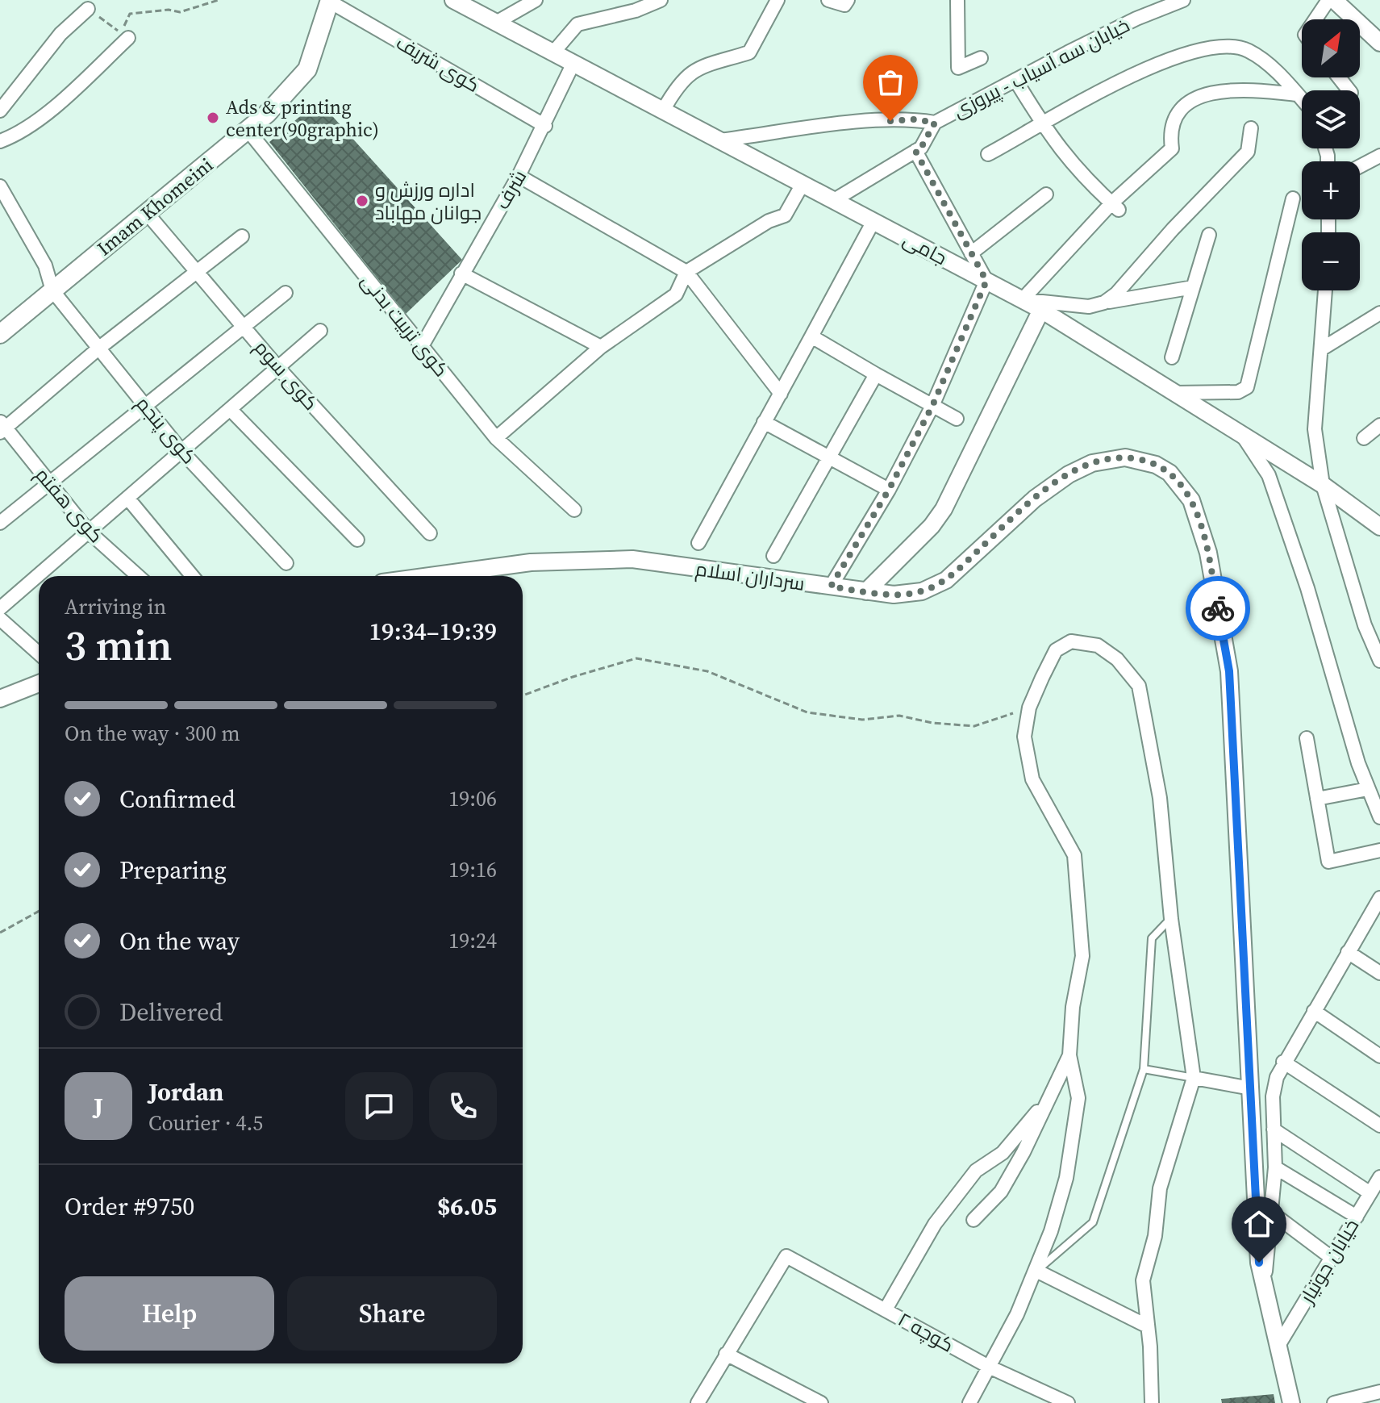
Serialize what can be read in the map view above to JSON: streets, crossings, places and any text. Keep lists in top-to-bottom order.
{
  "streets": {
    "main road": ["Imam Khomeini"],
    "street": [
      "کوی شریف",
      "خیابان سه آسیاب - پیروزی",
      "شرف",
      "جامی",
      "کوی تربیت بدنی",
      "کوی سوم",
      "کوی پنجم",
      "کوی هفتم",
      "سرداران اسلام",
      "خیابان جوتیار",
      "کوچه ۲"
    ]
  },
  "crossings": [
    ["کوی شریف", "شرف"],
    ["کوی شریف", "Imam Khomeini"],
    ["خیابان سه آسیاب - پیروزی", "جامی"],
    ["شرف", "جامی"],
    ["شرف", "کوی تربیت بدنی"],
    ["Imam Khomeini", "کوی تربیت بدنی"],
    ["Imam Khomeini", "کوی سوم"],
    ["Imam Khomeini", "کوی پنجم"],
    ["سرداران اسلام", "خیابان جوتیار"]
  ],
  "places": ["Ads & printing center(90graphic)", "اداره ورزش و جوانان مهاباد"],
  "north": "top right",
  "page": {
    "map_buttons": ["+", "−"],
    "heading": ["3 min", "Arriving in", "19:34–19:39"],
    "panel": [
      "Jordan",
      "Courier · 4.5",
      "Order #9750",
      "$6.05"
    ],
    "bar": "On the way · 300 m",
    "list": [
      ["Confirmed", "19:06"],
      ["Preparing", "19:16"],
      ["On the way", "19:24"],
      "Delivered"
    ],
    "round": "J",
    "buttons": ["Help", "Share"]
  }
}
